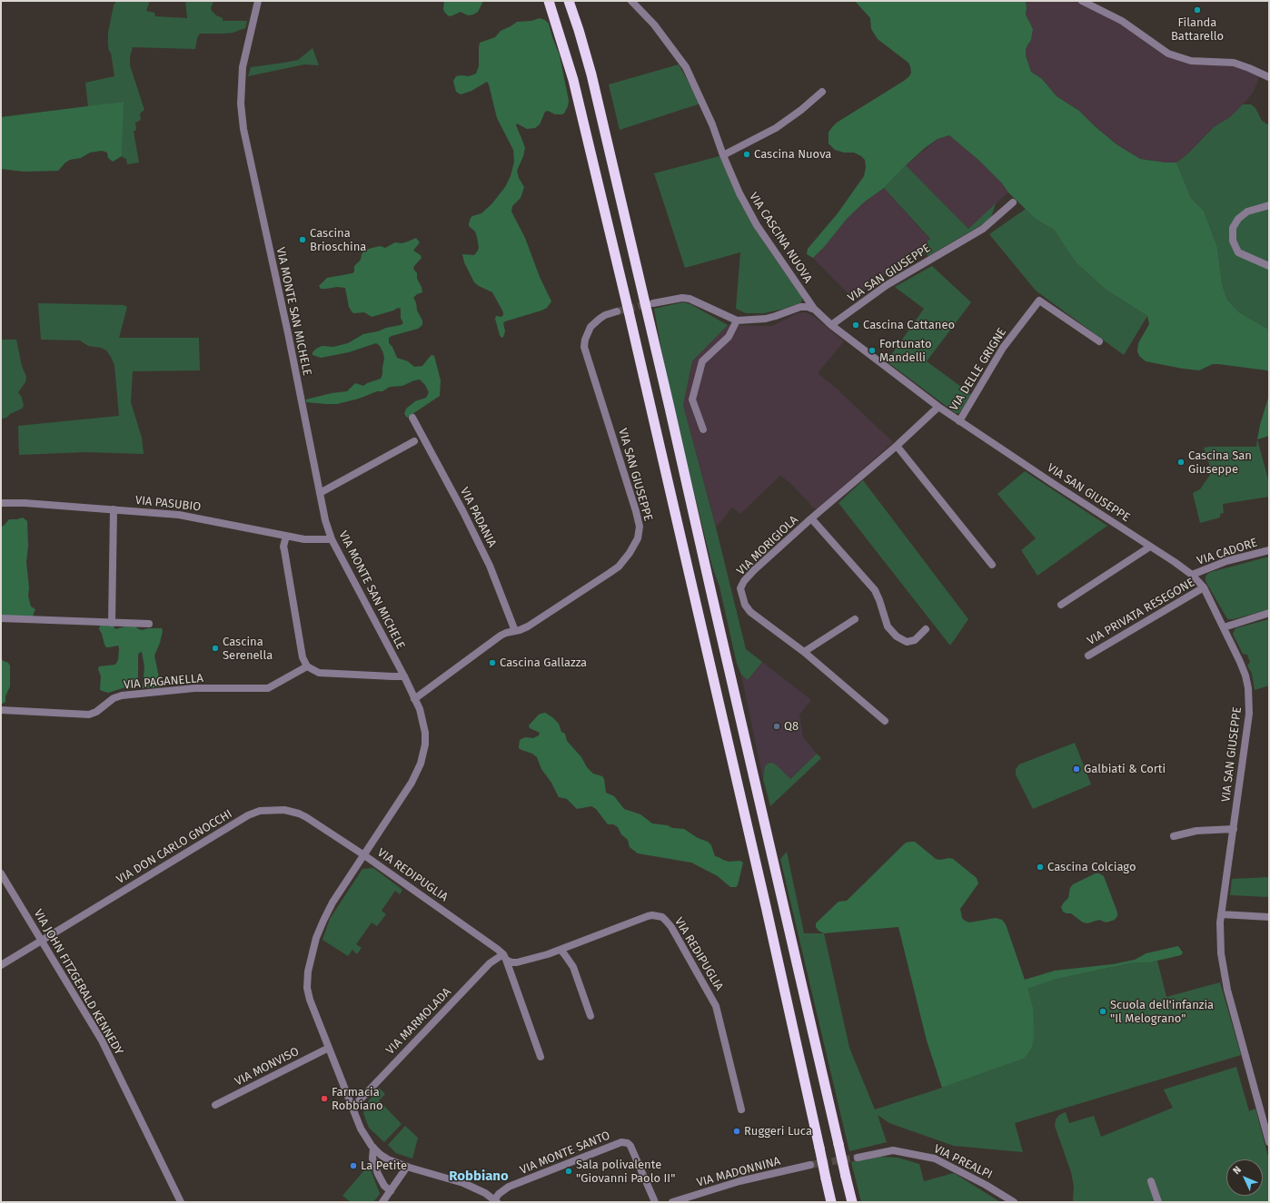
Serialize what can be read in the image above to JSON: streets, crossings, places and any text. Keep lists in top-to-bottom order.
{
  "streets": {
    "street": [
      "VIA CASCINA NUOVA",
      "VIA SAN GIUSEPPE",
      "VIA MONTE SAN MICHELE",
      "VIA DELLE GRIGNE",
      "VIA PASUBIO",
      "VIA PADANIA",
      "VIA MORIGIOLA",
      "VIA CADORE",
      "VIA PRIVATA RESEGONE",
      "VIA PAGANELLA",
      "VIA DON CARLO GNOCCHI",
      "VIA REDIPUGLIA",
      "VIA JOHN FITZGERALD KENNEDY",
      "VIA MARMOLADA",
      "VIA MONVISO",
      "VIA MONTE SANTO",
      "VIA PREALPI",
      "VIA MADONNINA"
    ]
  },
  "crossings": [
    ["VIA CASCINA NUOVA", "VIA SAN GIUSEPPE"],
    ["VIA SAN GIUSEPPE", "VIA MONTE SAN MICHELE"],
    ["VIA SAN GIUSEPPE", "VIA DELLE GRIGNE"],
    ["VIA SAN GIUSEPPE", "VIA PADANIA"],
    ["VIA SAN GIUSEPPE", "VIA MORIGIOLA"],
    ["VIA SAN GIUSEPPE", "VIA CADORE"],
    ["VIA SAN GIUSEPPE", "VIA PRIVATA RESEGONE"],
    ["VIA MONTE SAN MICHELE", "VIA PASUBIO"],
    ["VIA MONTE SAN MICHELE", "VIA DON CARLO GNOCCHI"],
    ["VIA MONTE SAN MICHELE", "VIA REDIPUGLIA"],
    ["VIA MONTE SAN MICHELE", "VIA MARMOLADA"],
    ["VIA MONTE SAN MICHELE", "VIA MONVISO"],
    ["VIA MONTE SAN MICHELE", "VIA MONTE SANTO"],
    ["VIA DON CARLO GNOCCHI", "VIA REDIPUGLIA"],
    ["VIA DON CARLO GNOCCHI", "VIA JOHN FITZGERALD KENNEDY"],
    ["VIA REDIPUGLIA", "VIA MARMOLADA"]
  ],
  "districts": ["Robbiano"],
  "places": [
    "Filanda Battarello",
    "Cascina Nuova",
    "Cascina Brioschina",
    "Cascina Cattaneo",
    "Fortunato Mandelli",
    "Cascina San Giuseppe",
    "Cascina Serenella",
    "Cascina Gallazza",
    "Q8",
    "Galbiati & Corti",
    "Cascina Colciago",
    "Scuola dell'infanzia \"Il Melograno\"",
    "Farmacia Robbiano",
    "Ruggeri Luca",
    "La Petite",
    "Sala polivalente \"Giovanni Paolo II\""
  ],
  "north": "top left"
}
